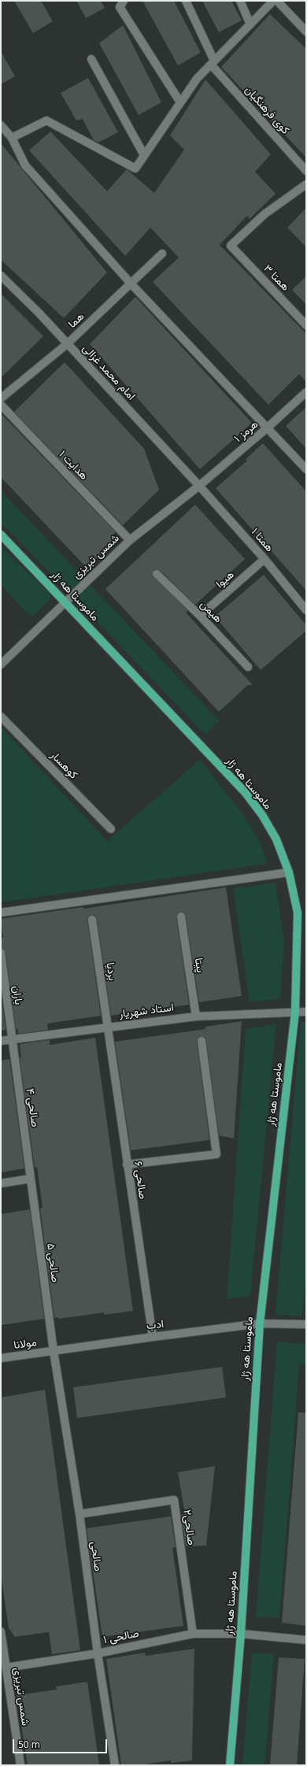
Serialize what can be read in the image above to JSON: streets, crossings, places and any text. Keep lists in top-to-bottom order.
{
  "streets": {
    "main road": ["ماموستا هه ژار"],
    "street": [
      "کوی فرهنگیان",
      "همتا ۳",
      "هما",
      "امام محمد غزالی",
      "هرمز ۱",
      "هدایت ۱",
      "همتا ۱",
      "شمس تبریزی",
      "هیوا",
      "هیمن",
      "کوهسار",
      "پیتا",
      "بردیا",
      "باران",
      "استاد شهریار",
      "صالحی ۴",
      "صالحی ۶",
      "صالحی ۵",
      "ادب",
      "مولانا",
      "صالحی۲",
      "صالحی",
      "صالحی ۱"
    ]
  },
  "crossings": [
    ["هما", "امام محمد غزالی"],
    ["امام محمد غزالی", "هرمز ۱"],
    ["امام محمد غزالی", "همتا ۱"],
    ["امام محمد غزالی", "شمس تبریزی"],
    ["هرمز ۱", "همتا ۱"],
    ["هرمز ۱", "شمس تبریزی"],
    ["هدایت ۱", "شمس تبریزی"],
    ["همتا ۱", "شمس تبریزی"],
    ["همتا ۱", "هیوا"],
    ["شمس تبریزی", "ماموستا هه ژار"],
    ["شمس تبریزی", "صالحی ۱"],
    ["هیوا", "هیمن"],
    ["ماموستا هه ژار", "استاد شهریار"],
    ["ماموستا هه ژار", "ادب"],
    ["ماموستا هه ژار", "صالحی ۱"],
    ["پیتا", "استاد شهریار"],
    ["بردیا", "استاد شهریار"],
    ["بردیا", "صالحی ۶"],
    ["باران", "استاد شهریار"],
    ["باران", "صالحی ۴"],
    ["استاد شهریار", "صالحی ۴"],
    ["استاد شهریار", "صالحی ۶"],
    ["صالحی ۴", "صالحی ۵"],
    ["صالحی ۶", "ادب"],
    ["صالحی ۵", "ادب"],
    ["صالحی ۵", "مولانا"],
    ["صالحی ۵", "صالحی"],
    ["ادب", "مولانا"],
    ["ادب", "صالحی"],
    ["مولانا", "صالحی"],
    ["صالحی۲", "صالحی"],
    ["صالحی۲", "صالحی ۱"],
    ["صالحی", "صالحی ۱"]
  ],
  "scale_bar": "50 m"
}
